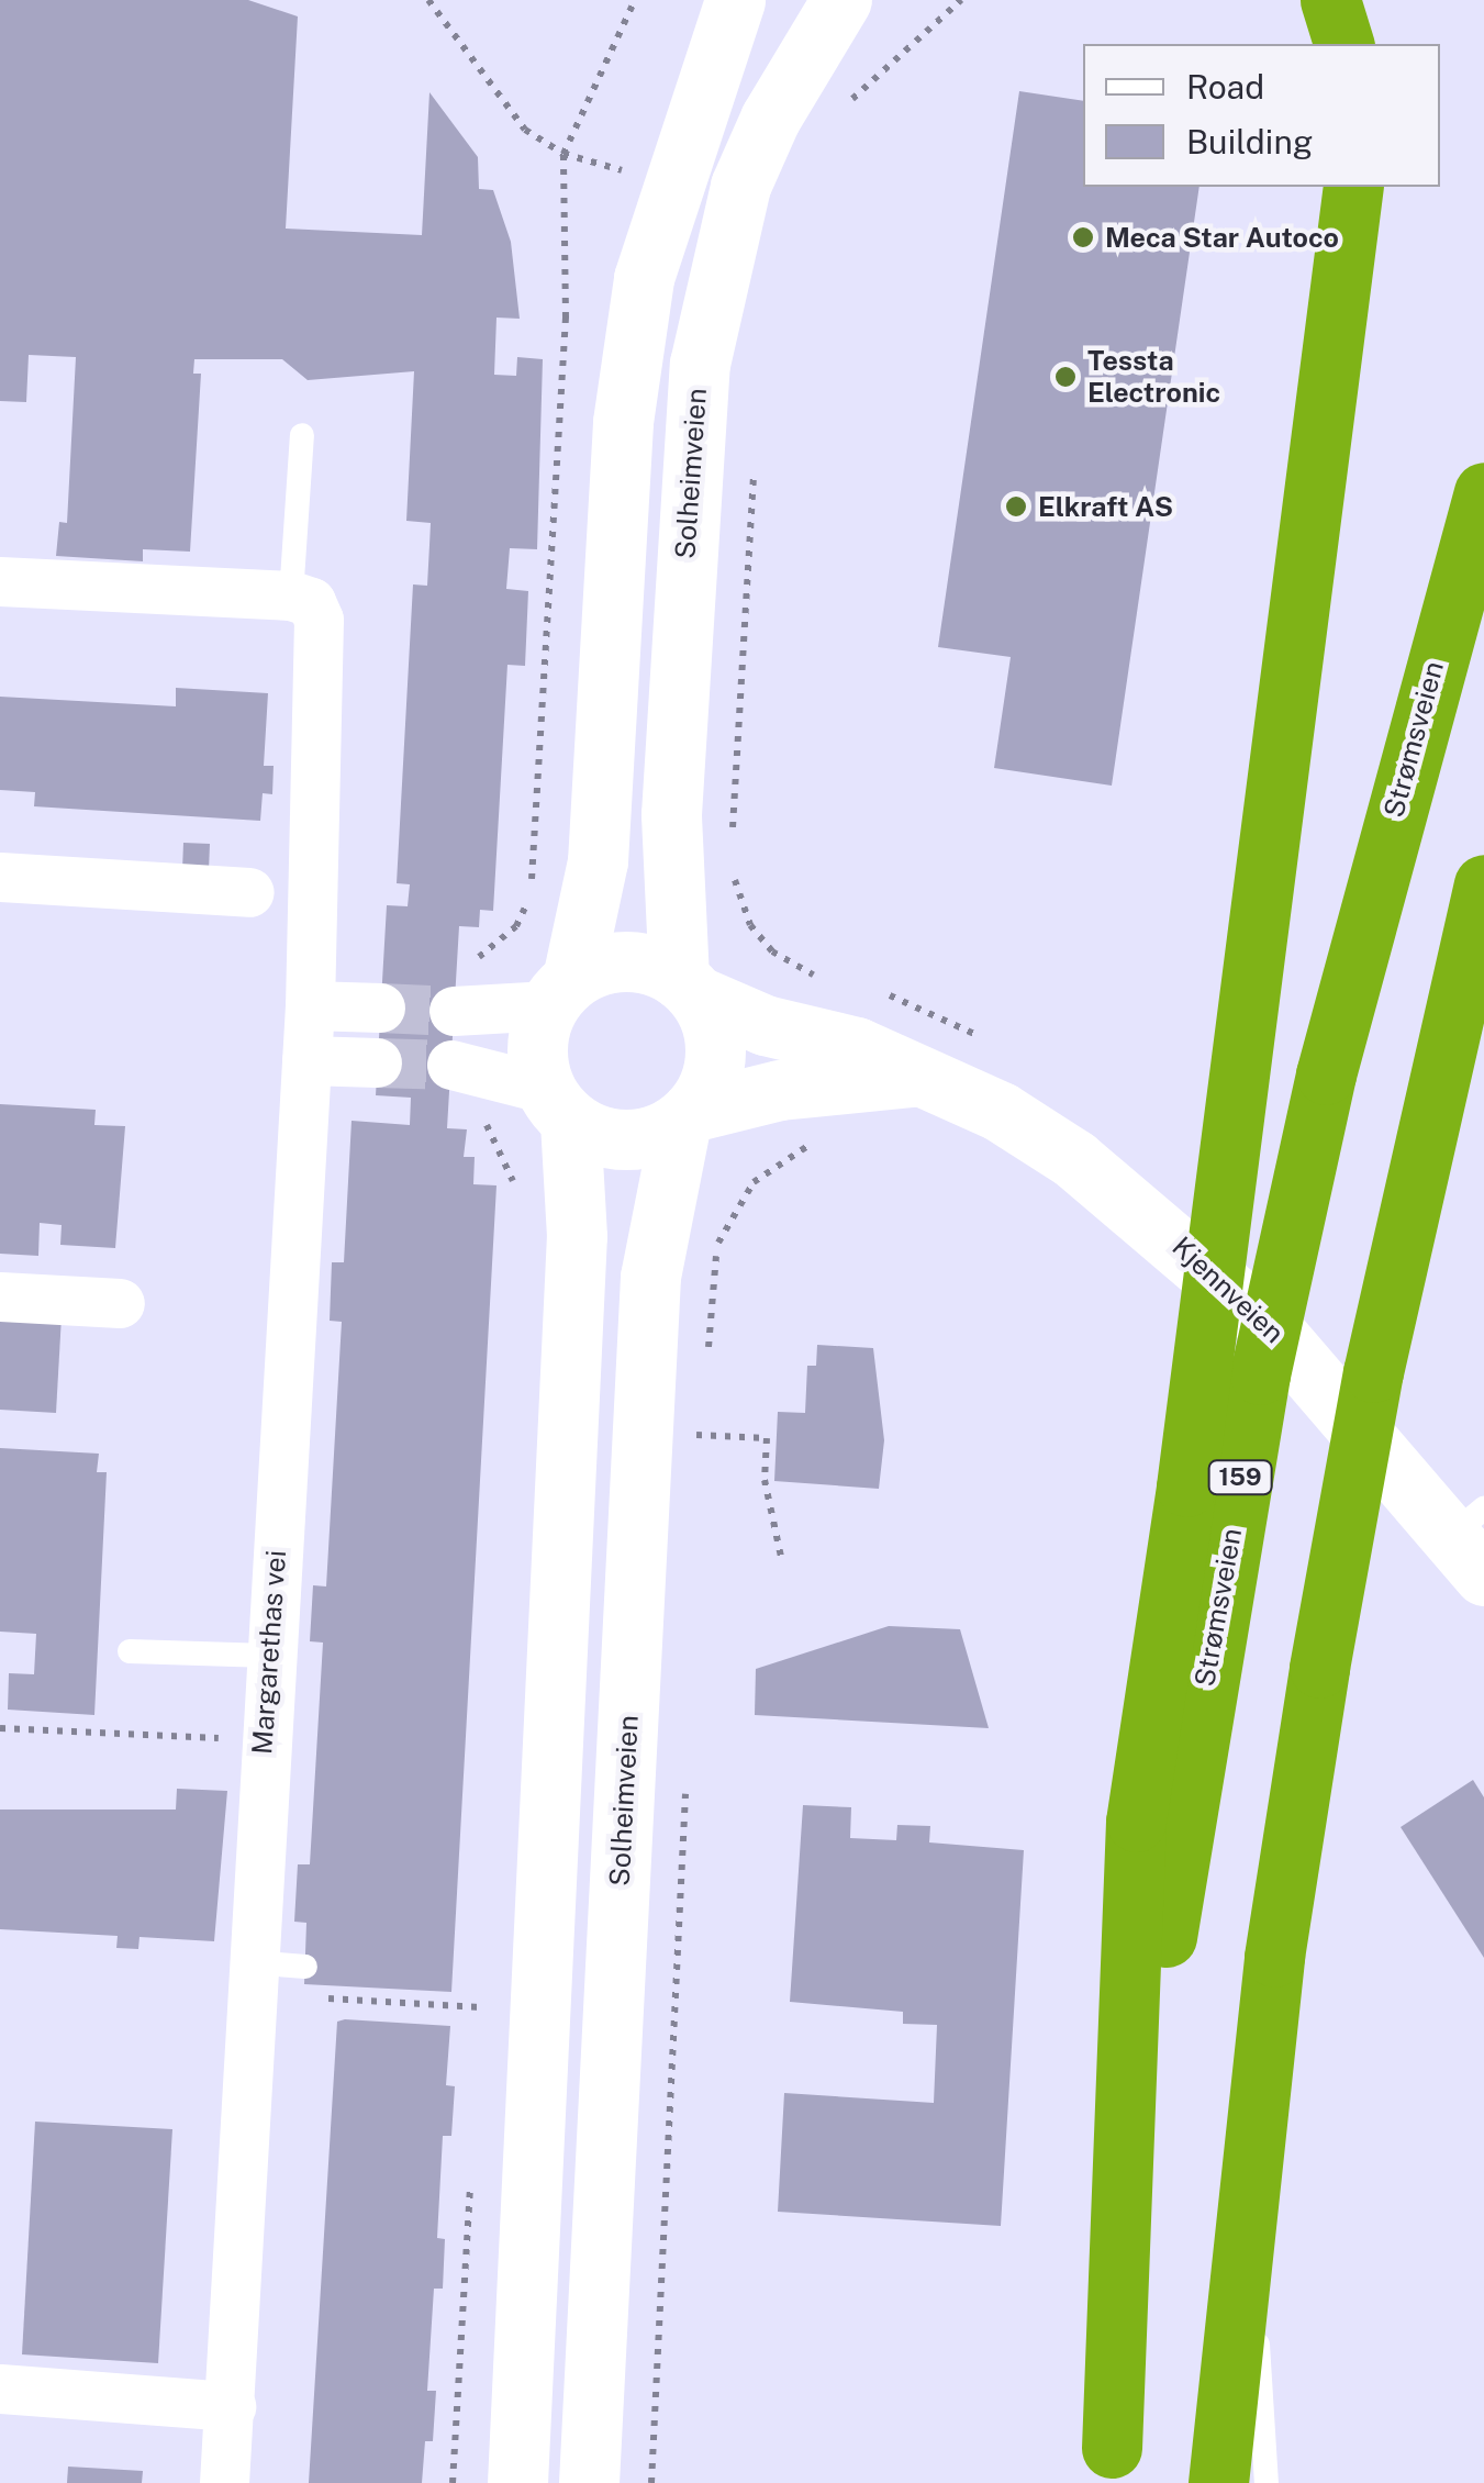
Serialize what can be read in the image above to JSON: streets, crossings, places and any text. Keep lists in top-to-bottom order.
{
  "streets": {
    "highway": ["Strømsveien", "159"],
    "main road": ["Solheimveien", "Kjennveien"],
    "street": ["Margarethas vei"]
  },
  "crossings": [
    ["Solheimveien", "Kjennveien"]
  ],
  "places": ["Meca Star Autoco", "Tessta Electronic", "Elkraft AS"],
  "legend": ["Road", "Building"]
}
